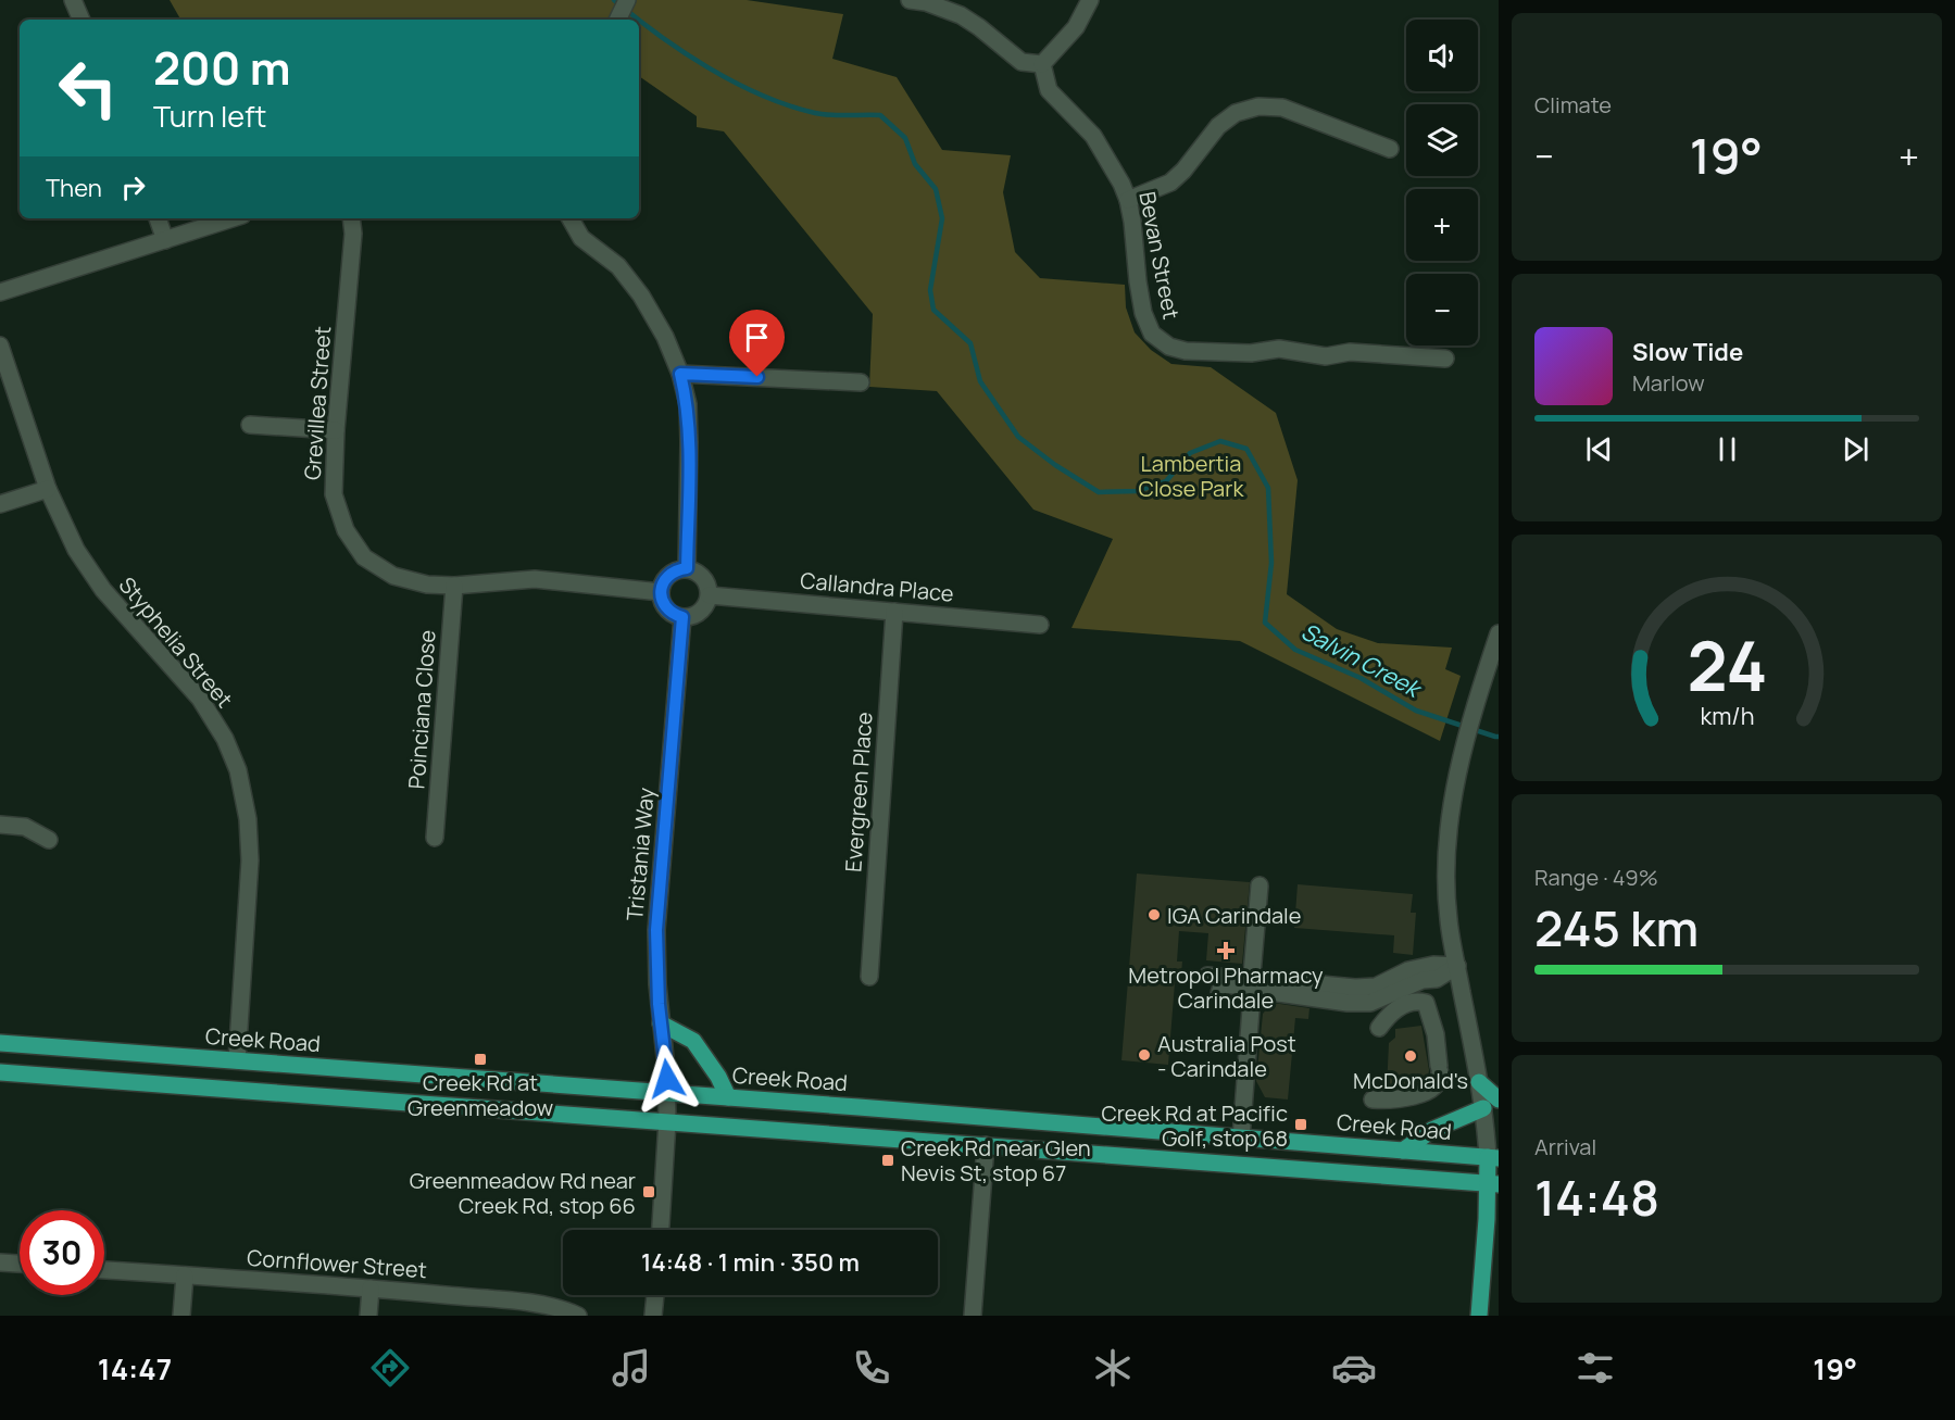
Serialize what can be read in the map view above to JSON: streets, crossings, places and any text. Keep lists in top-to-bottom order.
{
  "streets": {
    "main road": ["Creek Road"],
    "street": [
      "Bevan Street",
      "Grevillea Street",
      "Callandra Place",
      "Styphelia Street",
      "Poinciana Close",
      "Evergreen Place",
      "Tristania Way",
      "Cornflower Street"
    ]
  },
  "crossings": [
    ["Grevillea Street", "Callandra Place"],
    ["Grevillea Street", "Poinciana Close"],
    ["Grevillea Street", "Tristania Way"],
    ["Callandra Place", "Evergreen Place"],
    ["Callandra Place", "Tristania Way"],
    ["Styphelia Street", "Creek Road"],
    ["Tristania Way", "Creek Road"]
  ],
  "water": ["Salvin Creek"],
  "parks": ["Lambertia Close Park"],
  "places": {
    "other": ["IGA Carindale", "Australia Post - Carindale", "McDonald's"],
    "health": ["Metropol Pharmacy Carindale"],
    "transit": [
      "Creek Rd at Greenmeadow",
      "Creek Rd at Pacific Golf, stop 68",
      "Creek Rd near Glen Nevis St, stop 67",
      "Greenmeadow Rd near Creek Rd, stop 66"
    ]
  },
  "page": {
    "tile": [
      "Climate",
      ["Range · 49%", "245 km"],
      ["Arrival", "14:48"]
    ],
    "map_buttons": ["+", "−"],
    "turn": ["200 m", "Turn left"],
    "heat": ["−", "19°", "+"],
    "then": "Then",
    "song": ["Slow Tide", "Marlow"],
    "limit": "30",
    "trip": "14:48 · 1 min · 350 m",
    "tabs": ["14:47", "19°"],
    "gauge": ["24", "km/h"]
  }
}
